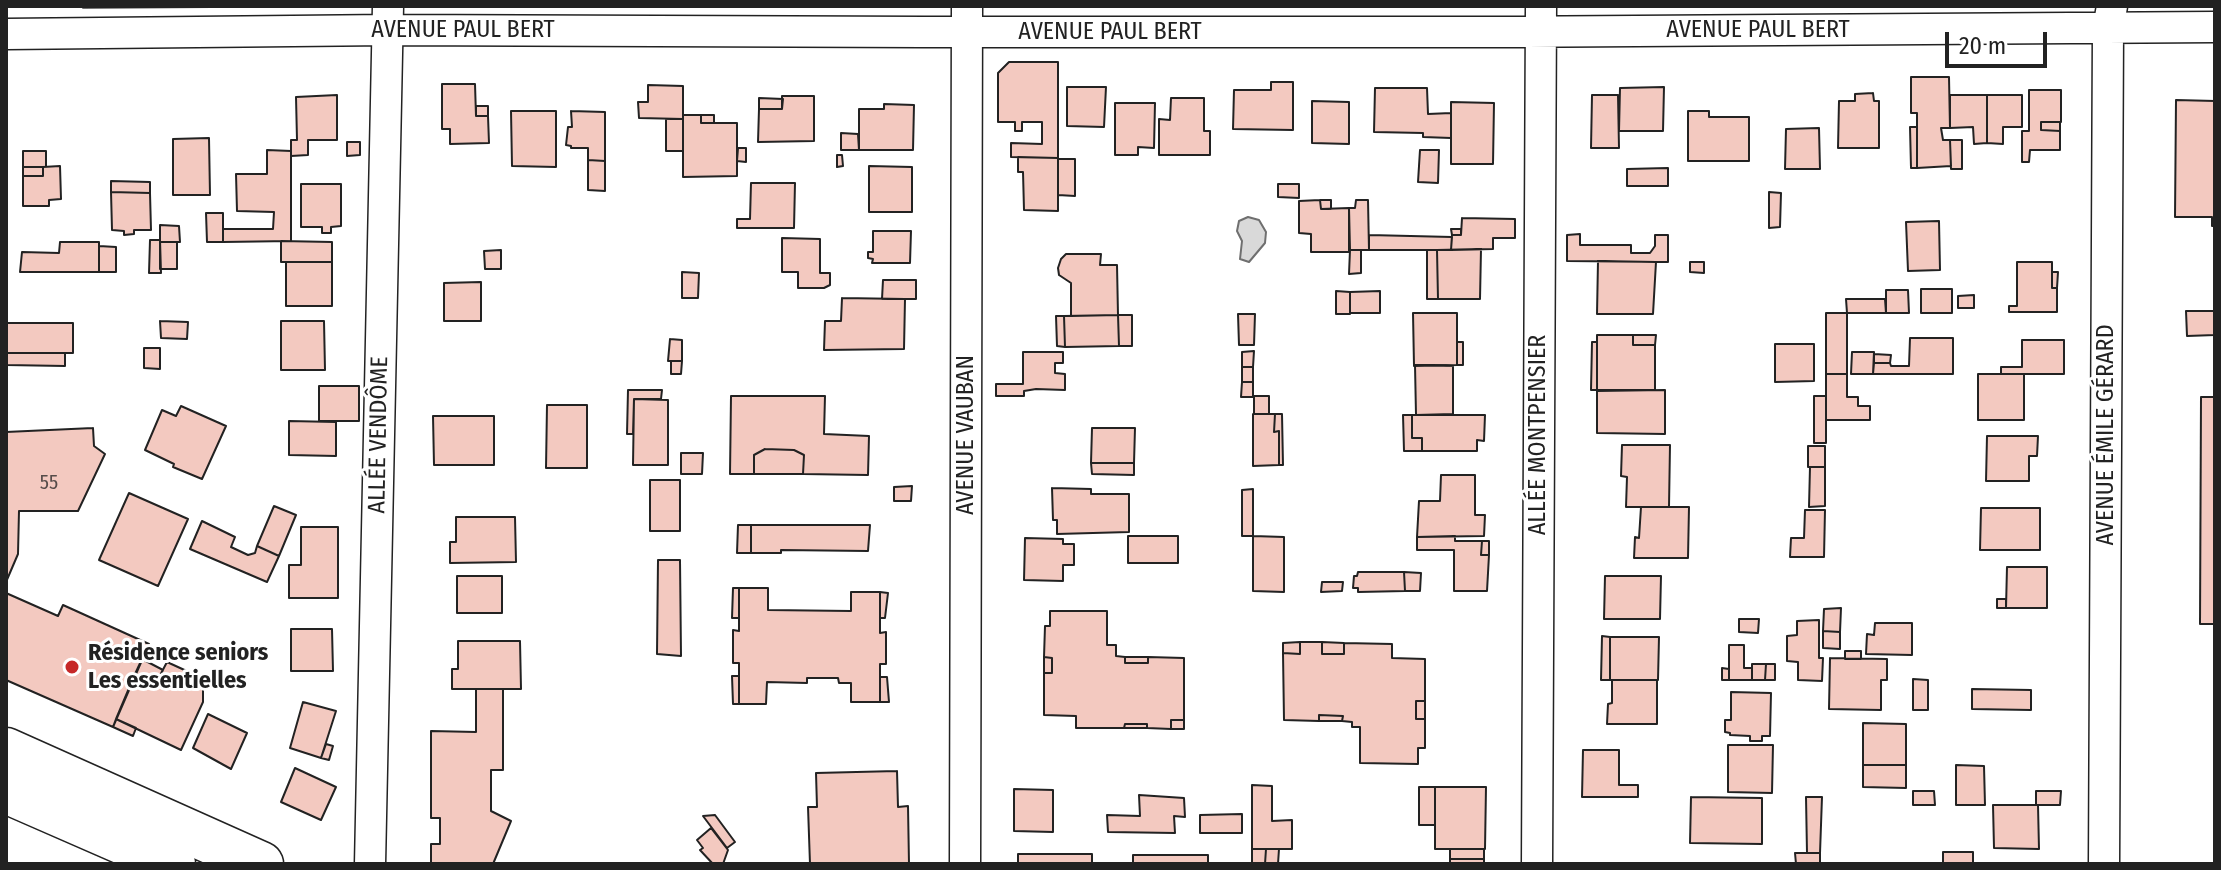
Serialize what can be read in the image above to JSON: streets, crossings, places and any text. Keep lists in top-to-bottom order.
{
  "streets": {
    "street": [
      "AVENUE PAUL BERT",
      "ALLÉE VENDÔME",
      "AVENUE VAUBAN",
      "ALLÉE MONTPENSIER",
      "AVENUE ÉMILE GÉRARD"
    ]
  },
  "crossings": [
    ["AVENUE PAUL BERT", "ALLÉE VENDÔME"],
    ["AVENUE PAUL BERT", "AVENUE VAUBAN"],
    ["AVENUE PAUL BERT", "ALLÉE MONTPENSIER"],
    ["AVENUE PAUL BERT", "AVENUE ÉMILE GÉRARD"]
  ],
  "places": ["Résidence seniors Les essentielles"],
  "house_numbers": ["55"],
  "scale_bar": "20 m"
}
